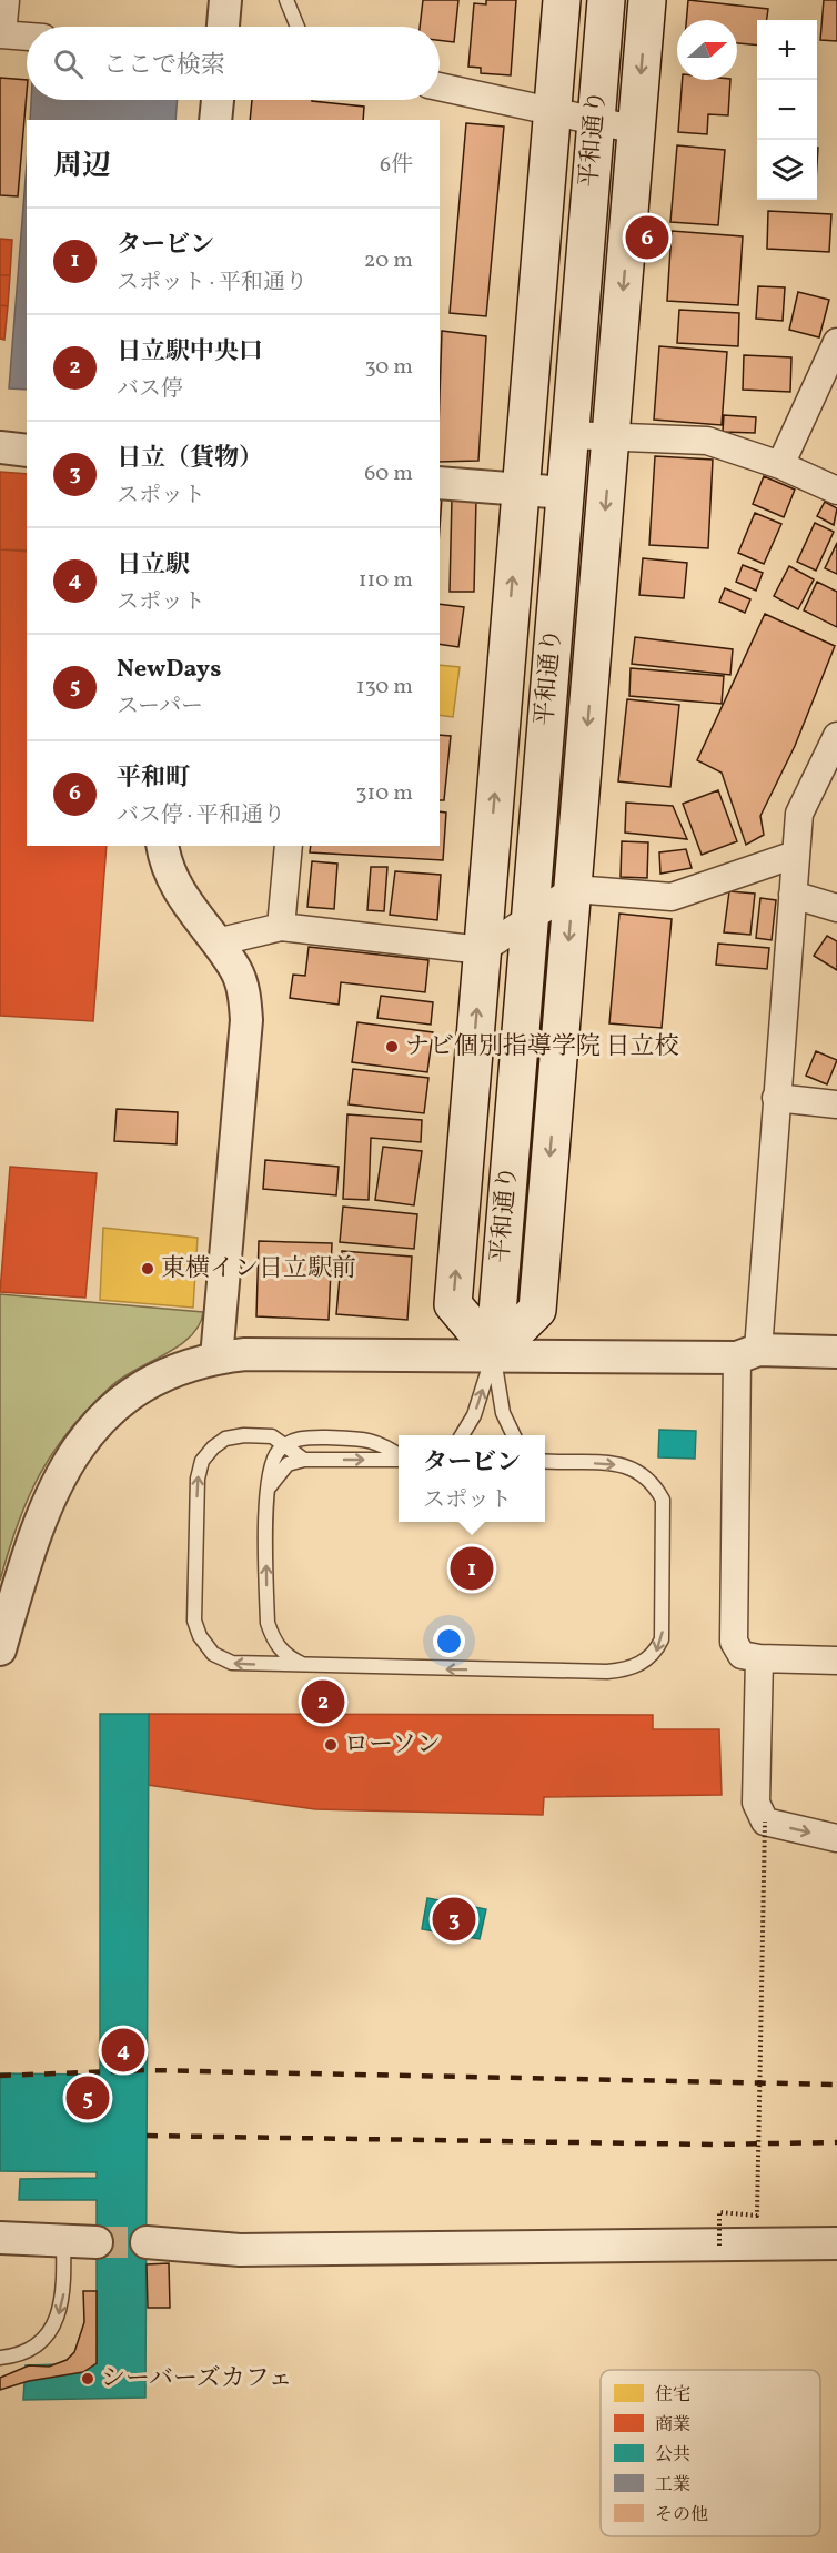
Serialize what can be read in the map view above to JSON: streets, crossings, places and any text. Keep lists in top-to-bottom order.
{
  "streets": {
    "main road": ["平和通り"]
  },
  "places": [
    "ナビ個別指導学院 日立校",
    "東横イン日立駅前",
    "ローソン",
    "シーバーズカフェ"
  ],
  "legend": [
    "住宅",
    "商業",
    "公共",
    "工業",
    "その他"
  ],
  "north": "right",
  "page": {
    "map_buttons": ["+", "−"],
    "search": "ここで検索",
    "heading": ["周辺", "6件"],
    "list": [
      {
        "mark": "1",
        "name": "タービン",
        "note": "スポット · 平和通り",
        "value": "20 m"
      },
      {
        "mark": "2",
        "name": "日立駅中央口",
        "note": "バス停",
        "value": "30 m"
      },
      {
        "mark": "3",
        "name": "日立（貨物）",
        "note": "スポット",
        "value": "60 m"
      },
      {
        "mark": "4",
        "name": "日立駅",
        "note": "スポット",
        "value": "110 m"
      },
      {
        "mark": "5",
        "name": "NewDays",
        "note": "スーパー",
        "value": "130 m"
      },
      {
        "mark": "6",
        "name": "平和町",
        "note": "バス停 · 平和通り",
        "value": "310 m"
      }
    ],
    "pins": [
      "6",
      "1",
      "2",
      "3",
      "4",
      "5"
    ],
    "popup": ["タービン", "スポット"]
  }
}
